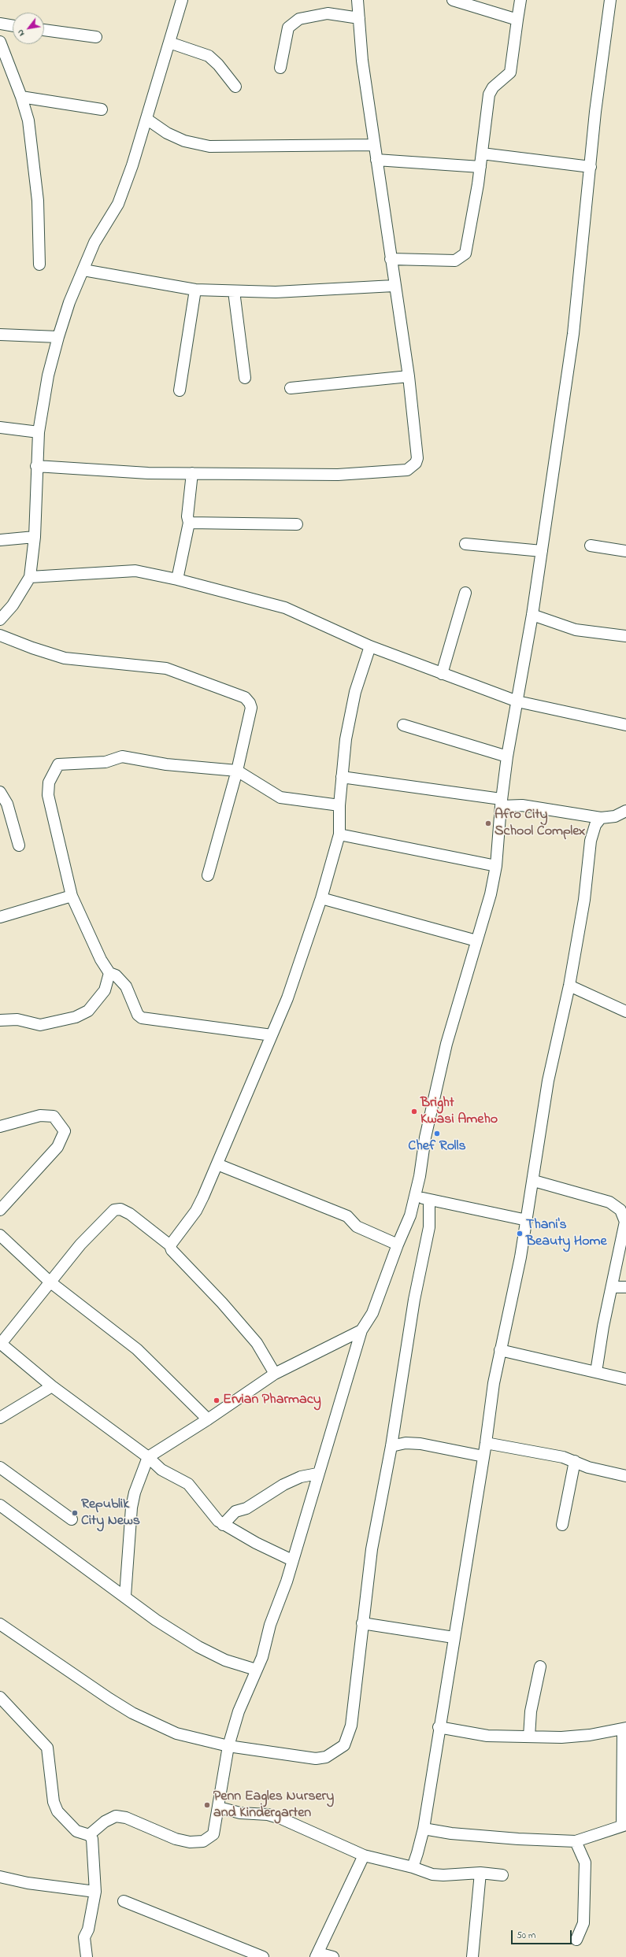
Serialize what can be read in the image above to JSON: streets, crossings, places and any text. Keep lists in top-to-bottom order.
{
  "places": [
    "Afro City School Complex",
    "Bright Kwasi Ameho",
    "Chef Rolls",
    "Thani's Beauty Home",
    "Ervian Pharmacy",
    "Republik City News",
    "Penn Eagles Nursery and Kindergarten"
  ],
  "scale_bar": "50 m",
  "north": "bottom left"
}
